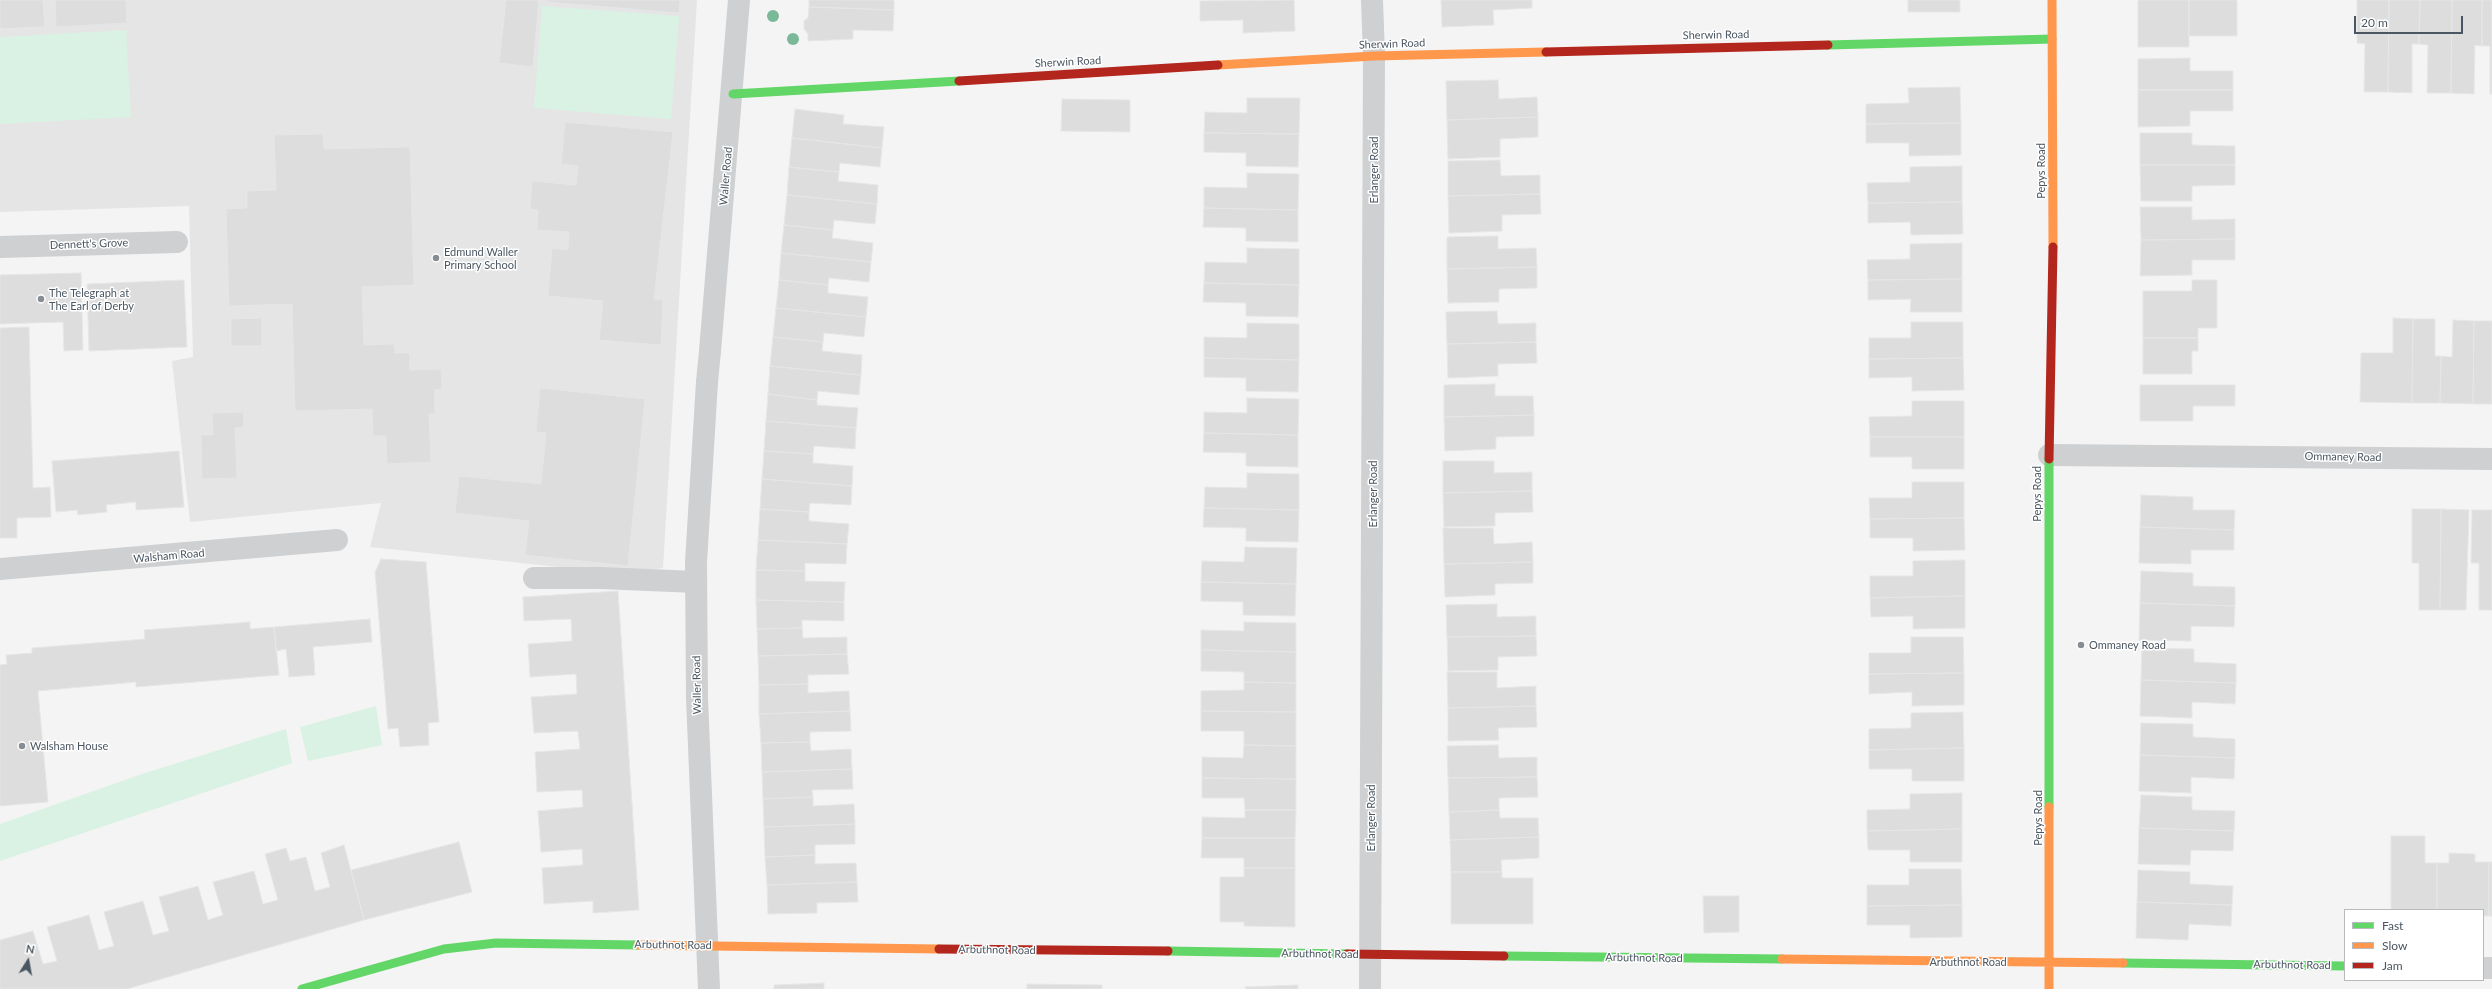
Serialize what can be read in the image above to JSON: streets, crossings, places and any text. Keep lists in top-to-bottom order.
{
  "streets": {
    "street": [
      "Sherwin Road",
      "Erlanger Road",
      "Pepys Road",
      "Waller Road",
      "Dennett's Grove",
      "Ommaney Road",
      "Walsham Road",
      "Arbuthnot Road"
    ]
  },
  "crossings": [
    ["Sherwin Road", "Erlanger Road"],
    ["Sherwin Road", "Pepys Road"],
    ["Sherwin Road", "Waller Road"],
    ["Erlanger Road", "Arbuthnot Road"],
    ["Pepys Road", "Ommaney Road"],
    ["Pepys Road", "Arbuthnot Road"],
    ["Waller Road", "Arbuthnot Road"]
  ],
  "places": [
    "Edmund Waller Primary School",
    "The Telegraph at The Earl of Derby",
    "Ommaney Road",
    "Walsham House"
  ],
  "legend": ["Fast", "Slow", "Jam"],
  "scale_bar": "20 m",
  "north": "top"
}
